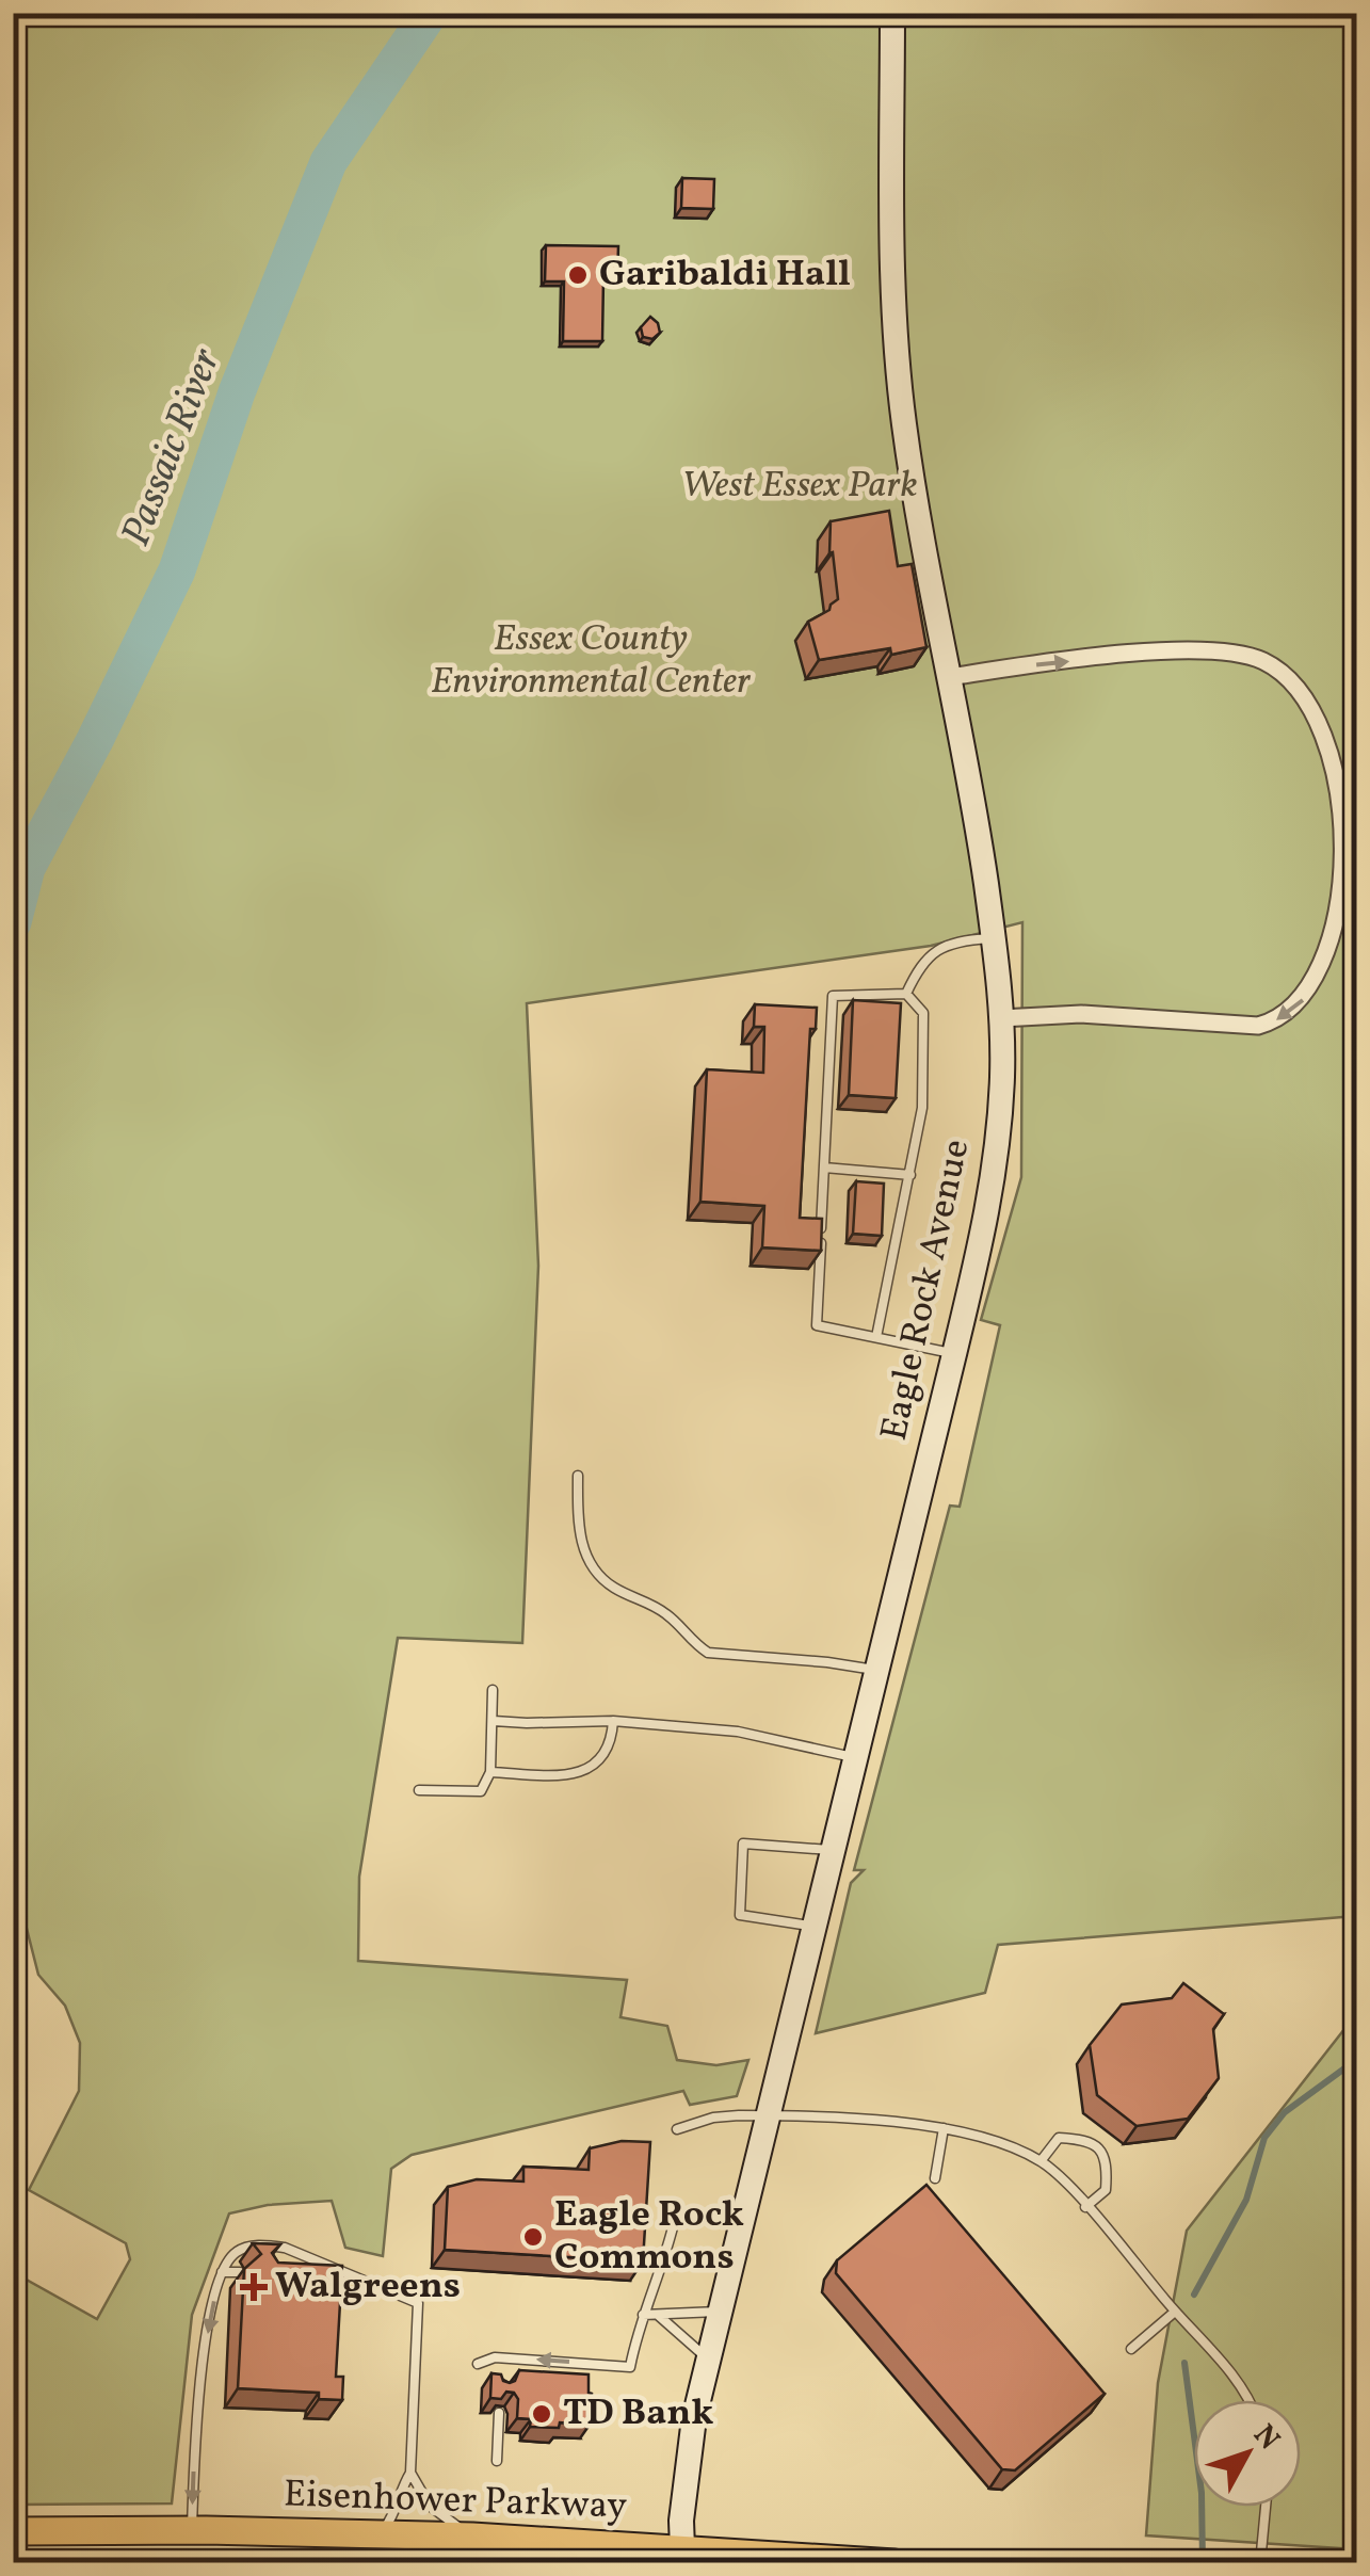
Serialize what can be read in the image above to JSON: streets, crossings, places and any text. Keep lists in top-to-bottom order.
{
  "streets": {
    "main road": ["Eagle Rock Avenue", "Eisenhower Parkway"]
  },
  "crossings": [
    ["Eagle Rock Avenue", "Eisenhower Parkway"]
  ],
  "water": ["Passaic River"],
  "parks": ["West Essex Park", "Essex County Environmental Center"],
  "places": {
    "other": ["Garibaldi Hall", "Eagle Rock Commons", "TD Bank"],
    "health": ["Walgreens"]
  },
  "north": "top right"
}
